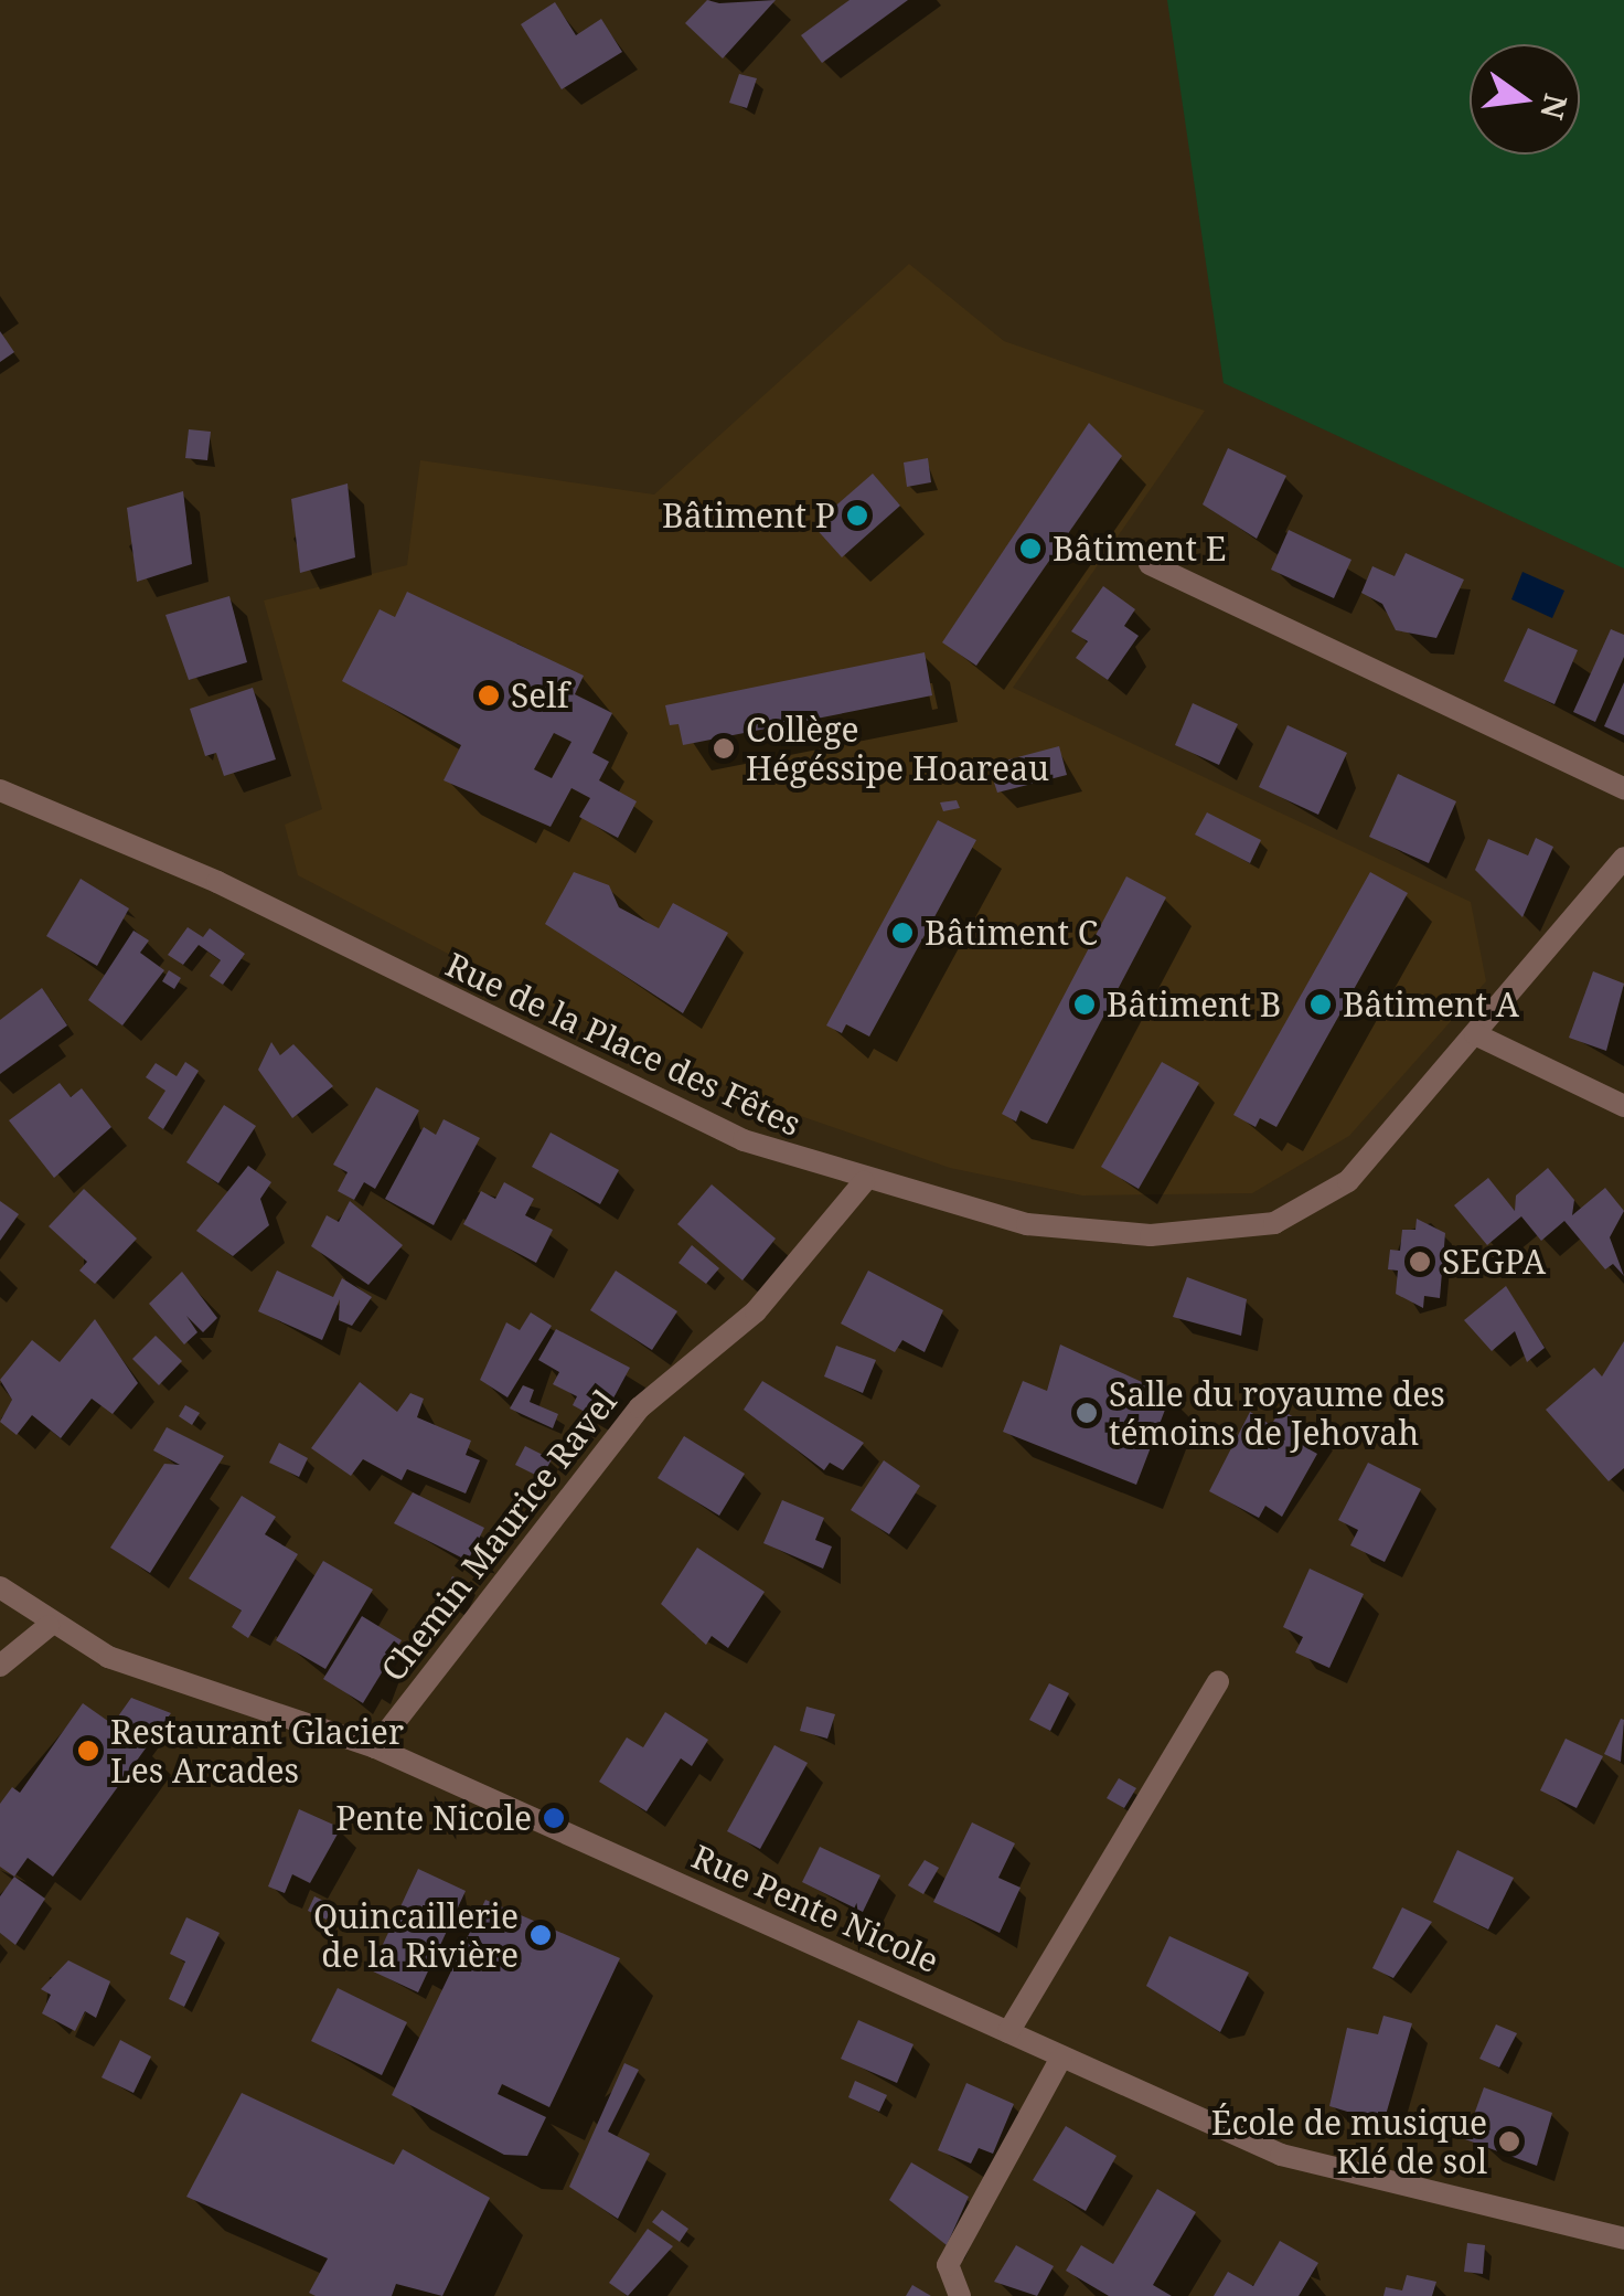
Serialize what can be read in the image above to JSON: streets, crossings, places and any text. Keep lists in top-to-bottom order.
{
  "streets": {
    "street": ["Rue de la Place des Fêtes", "Chemin Maurice Ravel", "Rue Pente Nicole"]
  },
  "crossings": [
    ["Rue de la Place des Fêtes", "Chemin Maurice Ravel"],
    ["Chemin Maurice Ravel", "Rue Pente Nicole"]
  ],
  "places": [
    "Bâtiment P",
    "Bâtiment E",
    "Self",
    "Collège Hégéssipe Hoareau",
    "Bâtiment C",
    "Bâtiment B",
    "Bâtiment A",
    "SEGPA",
    "Salle du royaume des témoins de Jehovah",
    "Restaurant Glacier Les Arcades",
    "Pente Nicole",
    "Quincaillerie de la Rivière",
    "École de musique Klé de sol"
  ],
  "north": "right"
}
